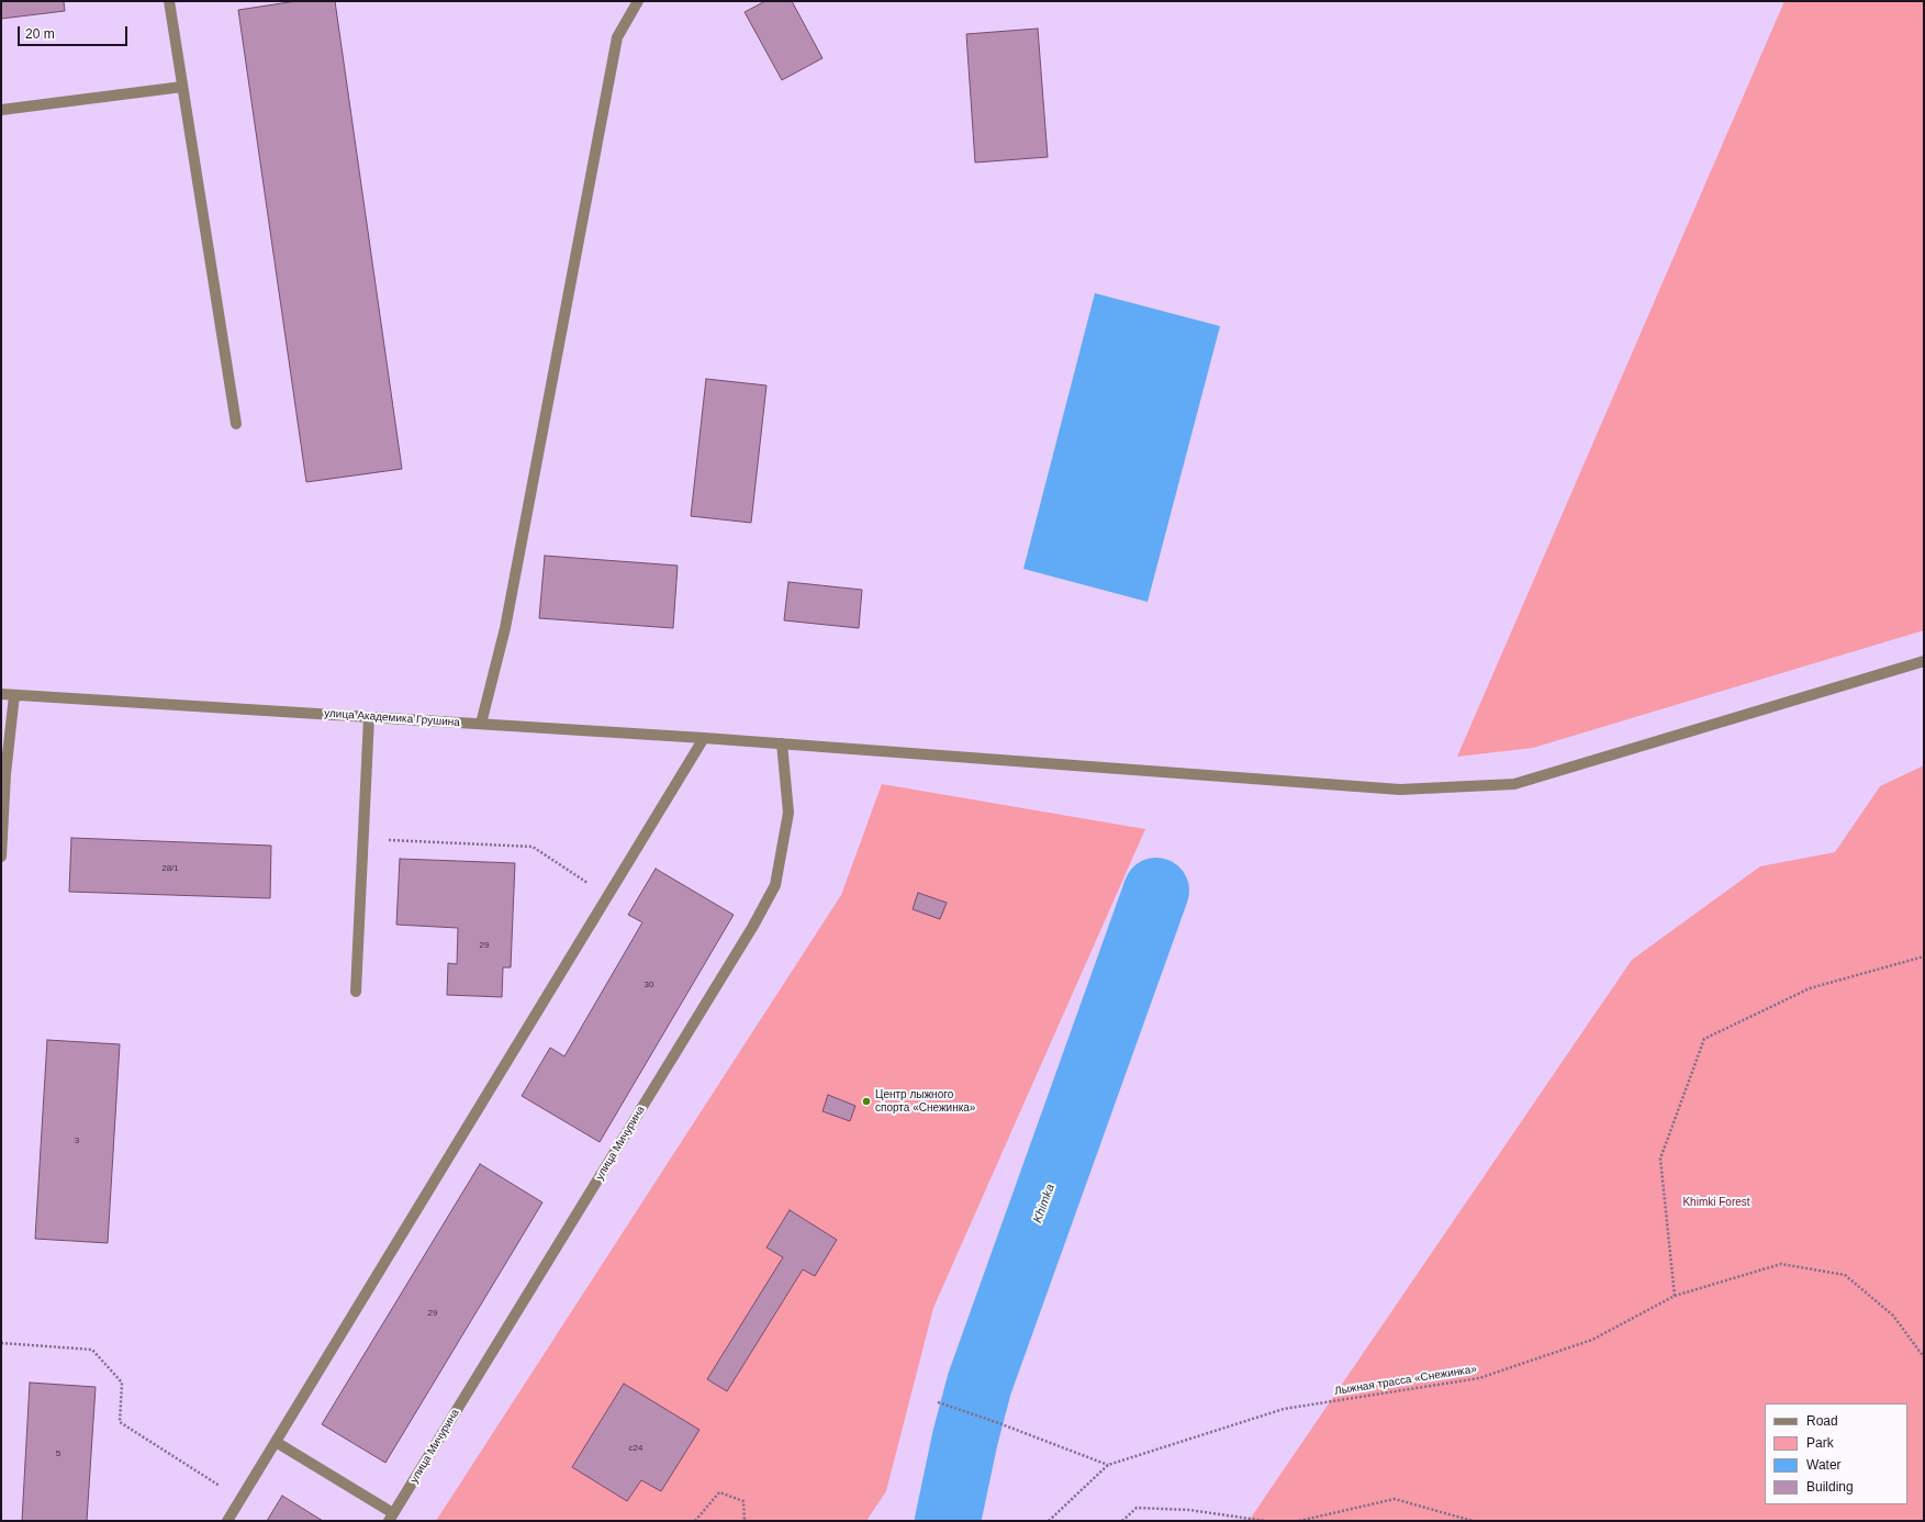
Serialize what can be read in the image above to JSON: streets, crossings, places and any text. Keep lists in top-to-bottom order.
{
  "streets": {
    "street": ["улица Академика Грушина", "улица Мичурина"],
    "path": ["Лыжная трасса «Снежинка»"]
  },
  "crossings": [
    ["улица Академика Грушина", "улица Мичурина"]
  ],
  "water": ["Khimka"],
  "parks": ["Khimki Forest"],
  "places": ["Центр лыжного спорта «Снежинка»"],
  "house_numbers": [
    "28/1",
    "29",
    "30",
    "3",
    "29",
    "с24",
    "5"
  ],
  "legend": [
    "Road",
    "Park",
    "Water",
    "Building"
  ],
  "scale_bar": "20 m"
}
